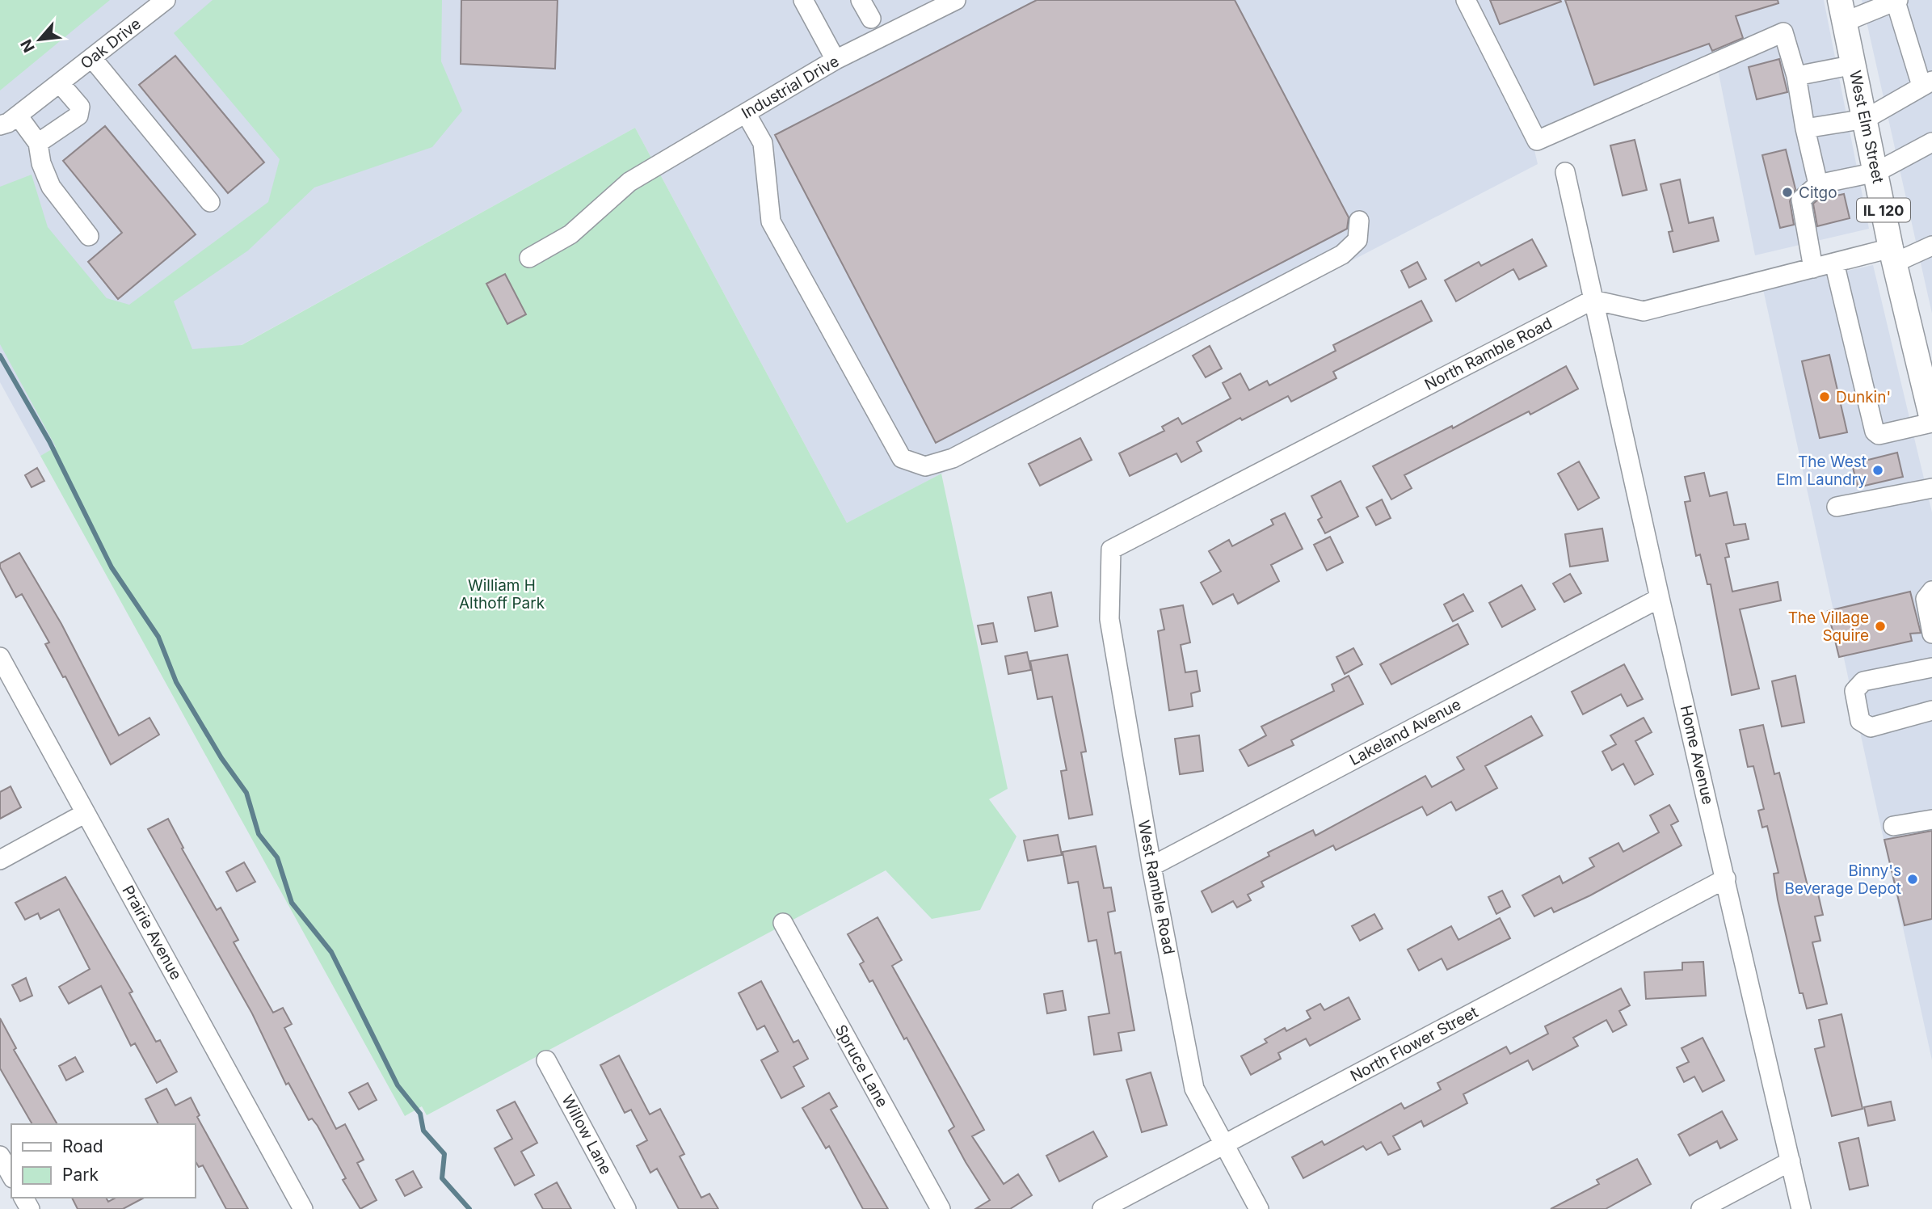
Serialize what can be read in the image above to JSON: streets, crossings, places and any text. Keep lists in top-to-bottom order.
{
  "streets": {
    "main road": ["West Elm Street", "IL 120"],
    "street": [
      "Oak Drive",
      "Industrial Drive",
      "North Ramble Road",
      "Lakeland Avenue",
      "Home Avenue",
      "West Ramble Road",
      "Prairie Avenue",
      "North Flower Street",
      "Spruce Lane",
      "Willow Lane"
    ]
  },
  "crossings": [
    ["North Ramble Road", "Home Avenue"],
    ["North Ramble Road", "West Ramble Road"],
    ["Lakeland Avenue", "Home Avenue"],
    ["Lakeland Avenue", "West Ramble Road"],
    ["Home Avenue", "North Flower Street"],
    ["West Ramble Road", "North Flower Street"]
  ],
  "parks": ["William H Althoff Park"],
  "places": [
    "Citgo",
    "Dunkin'",
    "The West Elm Laundry",
    "The Village Squire",
    "Binny's Beverage Depot"
  ],
  "legend": ["Road", "Park"],
  "north": "bottom left"
}
